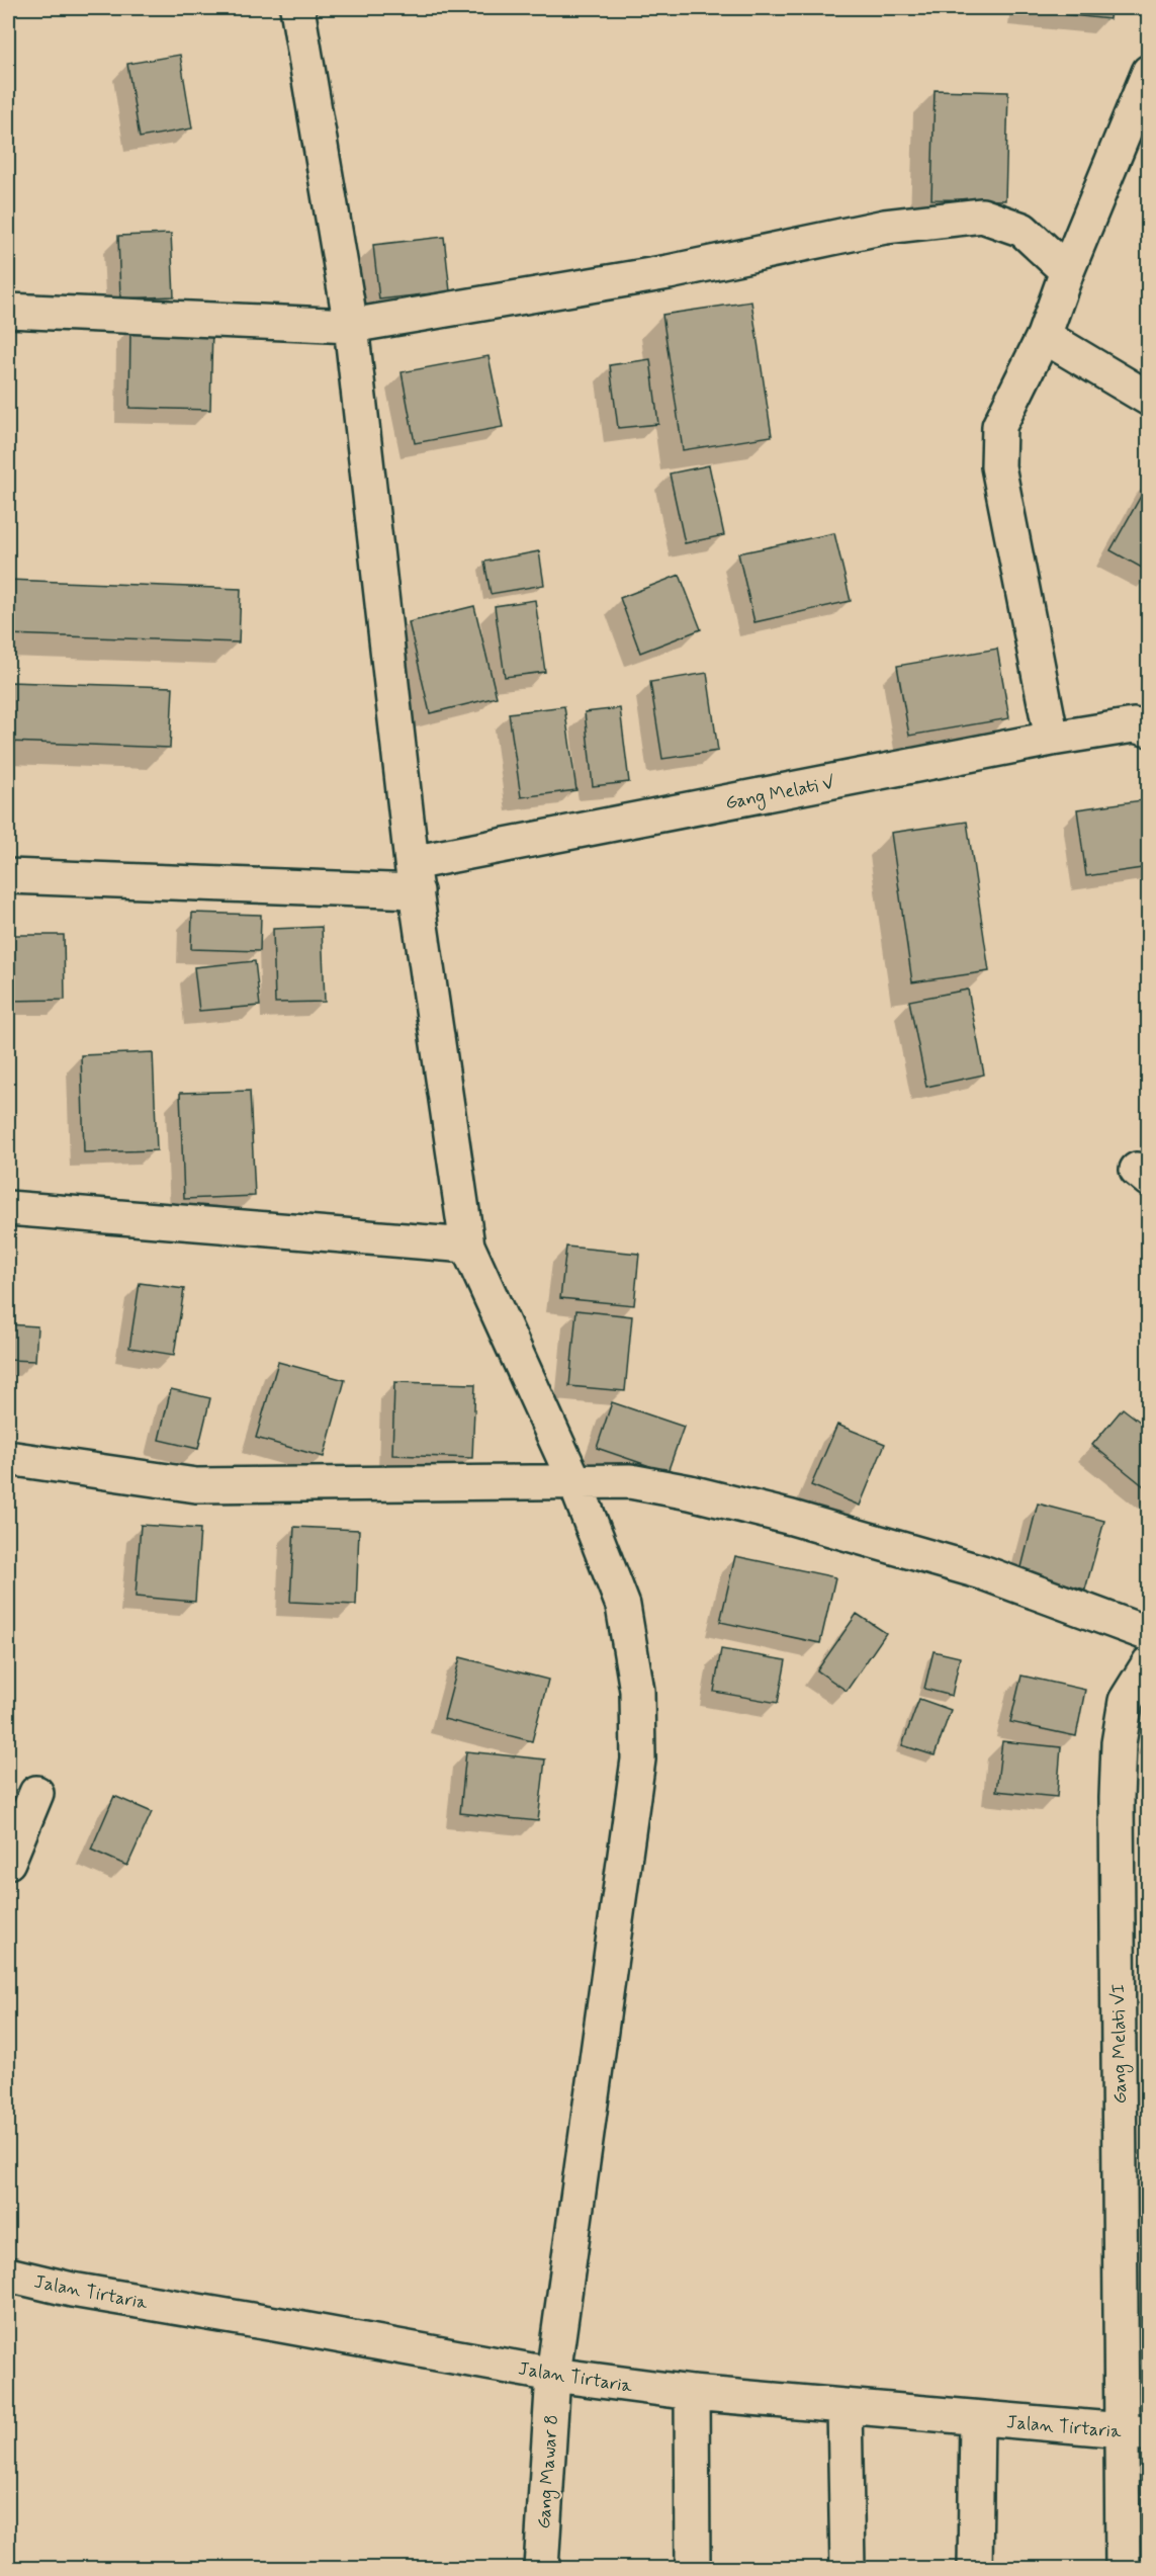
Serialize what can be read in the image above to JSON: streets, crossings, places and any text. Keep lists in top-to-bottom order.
{
  "streets": {
    "street": [
      "Gang Melati V",
      "Gang Melati VI",
      "Jalan Tirtaria",
      "Gang Mawar 8"
    ]
  },
  "crossings": [
    ["Gang Melati V", "Gang Mawar 8"],
    ["Gang Melati VI", "Jalan Tirtaria"],
    ["Jalan Tirtaria", "Gang Mawar 8"]
  ]
}
